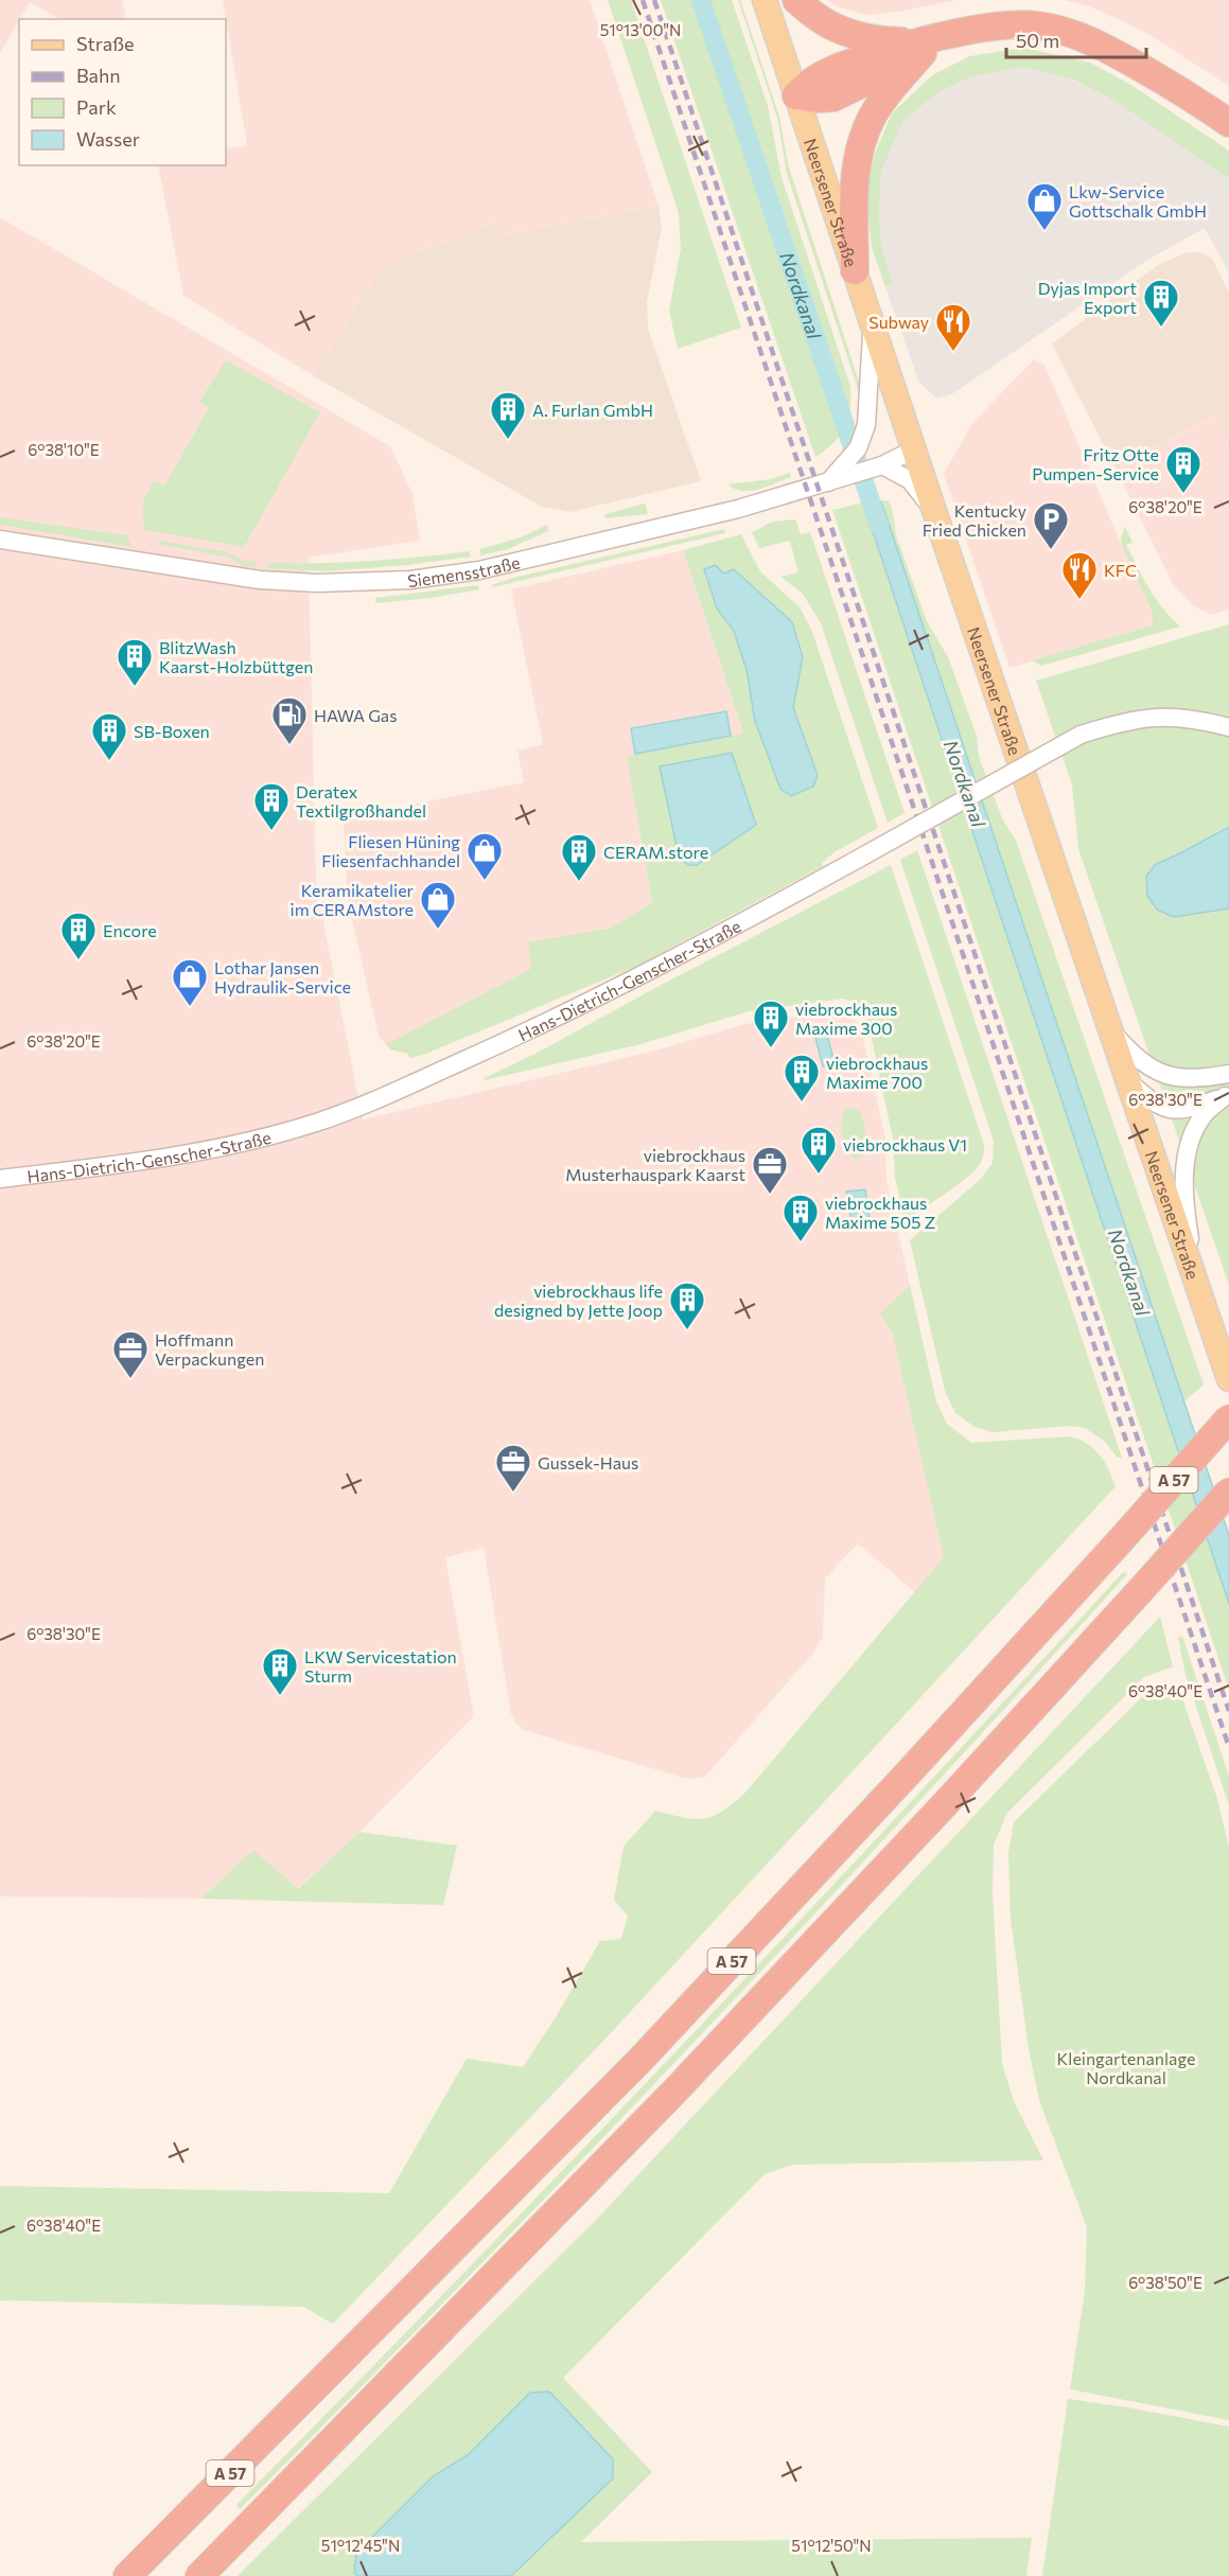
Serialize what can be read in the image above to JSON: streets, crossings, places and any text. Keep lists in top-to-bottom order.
{
  "streets": {
    "highway": ["A 57"],
    "main road": ["Neersener Straße"],
    "street": ["Siemensstraße", "Hans-Dietrich-Genscher-Straße"]
  },
  "crossings": [
    ["Neersener Straße", "Siemensstraße"]
  ],
  "water": ["Nordkanal"],
  "parks": ["Kleingartenanlage Nordkanal"],
  "places": {
    "shop": [
      "Lkw-Service Gottschalk GmbH",
      "Fliesen Hüning Fliesenfachhandel",
      "Keramikatelier im CERAMstore",
      "Lothar Jansen Hydraulik-Service"
    ],
    "building": [
      "Dyjas Import Export",
      "A. Furlan GmbH",
      "Fritz Otte Pumpen-Service",
      "BlitzWash Kaarst-Holzbüttgen",
      "SB-Boxen",
      "Deratex Textilgroßhandel",
      "CERAM.store",
      "Encore",
      "viebrockhaus Maxime 300",
      "viebrockhaus Maxime 700",
      "viebrockhaus V1",
      "viebrockhaus Maxime 505 Z",
      "viebrockhaus life designed by Jette Joop",
      "LKW Servicestation Sturm"
    ],
    "restaurant": ["Subway", "KFC"],
    "parking": ["Kentucky Fried Chicken"],
    "fuel station": ["HAWA Gas"],
    "office": ["viebrockhaus Musterhauspark Kaarst", "Hoffmann Verpackungen", "Gussek-Haus"]
  },
  "legend": [
    "Straße",
    "Bahn",
    "Park",
    "Wasser"
  ],
  "scale_bar": "50 m",
  "coordinates": [
    "51°13'00\"N",
    "6°38'10\"E",
    "6°38'20\"E",
    "6°38'30\"E",
    "6°38'40\"E",
    "6°38'50\"E",
    "51°12'45\"N",
    "51°12'50\"N"
  ]
}
